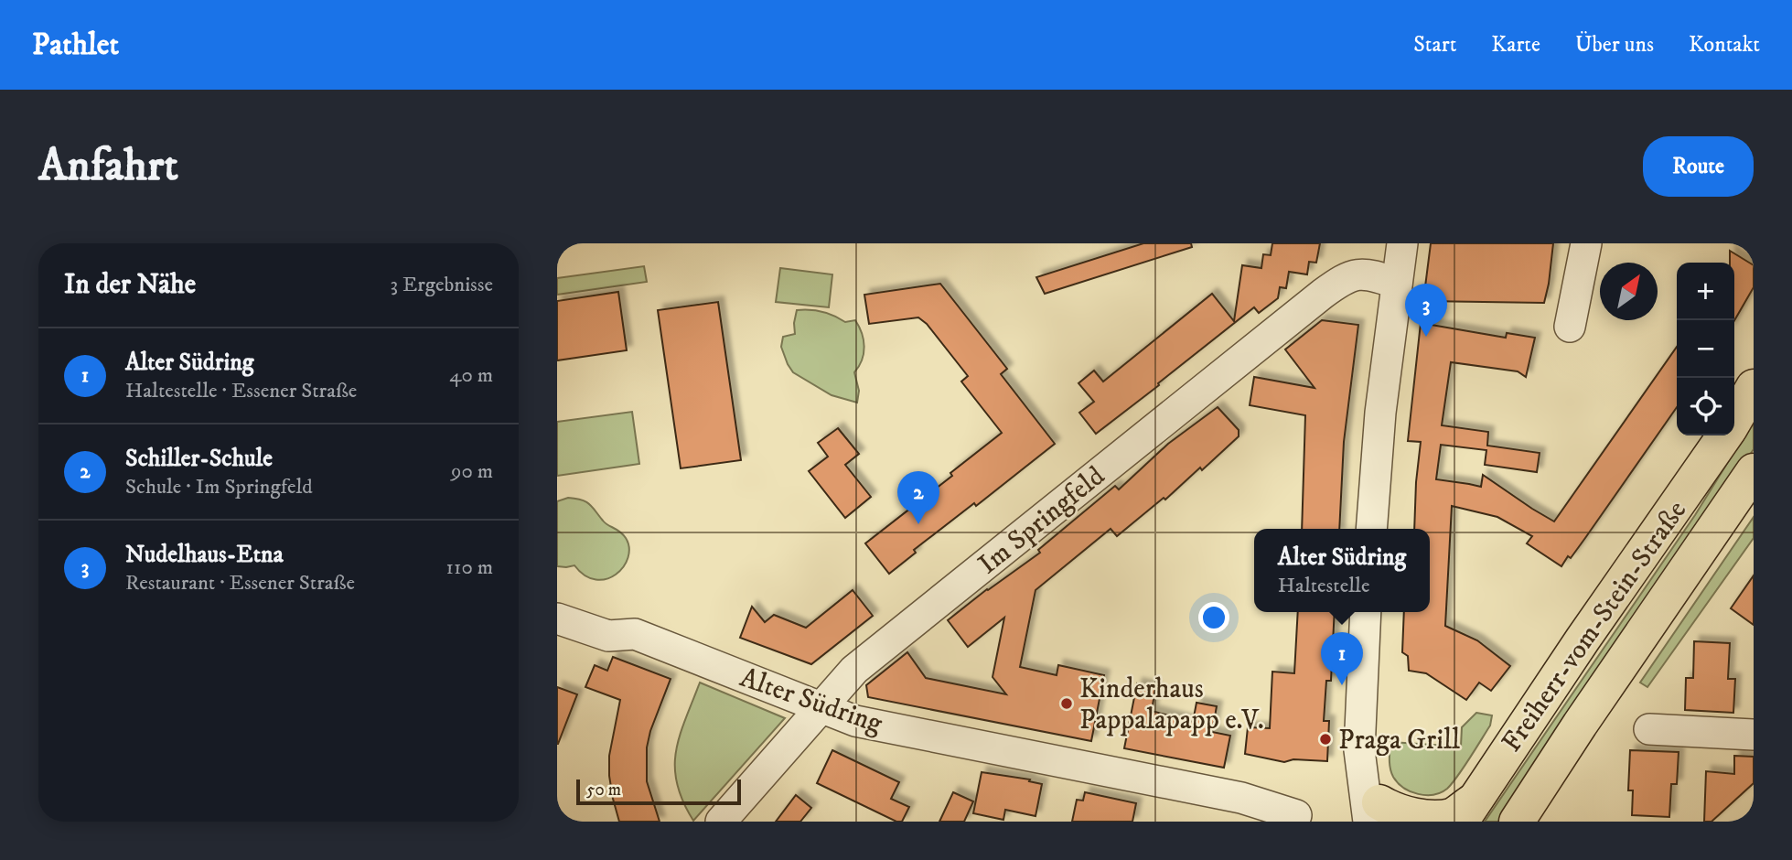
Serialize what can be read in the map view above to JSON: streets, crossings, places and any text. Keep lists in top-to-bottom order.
{
  "streets": {
    "main road": ["Freiherr-vom-Stein-Straße"],
    "street": ["Im Springfeld", "Alter Südring"]
  },
  "crossings": [
    ["Im Springfeld", "Alter Südring"]
  ],
  "places": ["Kinderhaus Pappalapapp e.V.", "Praga Grill"],
  "scale_bar": "50 m",
  "north": "top right",
  "page": {
    "header": "Pathlet",
    "nav": [
      "Start",
      "Karte",
      "Über uns",
      "Kontakt"
    ],
    "buttons": "Route",
    "title": "Anfahrt",
    "heading": ["In der Nähe", "3 Ergebnisse"],
    "map_buttons": ["+", "−"],
    "pins": ["3", "2", "1"],
    "list": [
      {
        "mark": "1",
        "name": "Alter Südring",
        "note": "Haltestelle · Essener Straße",
        "value": "40 m"
      },
      {
        "mark": "2",
        "name": "Schiller-Schule",
        "note": "Schule · Im Springfeld",
        "value": "90 m"
      },
      {
        "mark": "3",
        "name": "Nudelhaus-Etna",
        "note": "Restaurant · Essener Straße",
        "value": "110 m"
      }
    ],
    "popup": ["Alter Südring", "Haltestelle"],
    "scale": "50 m"
  }
}
